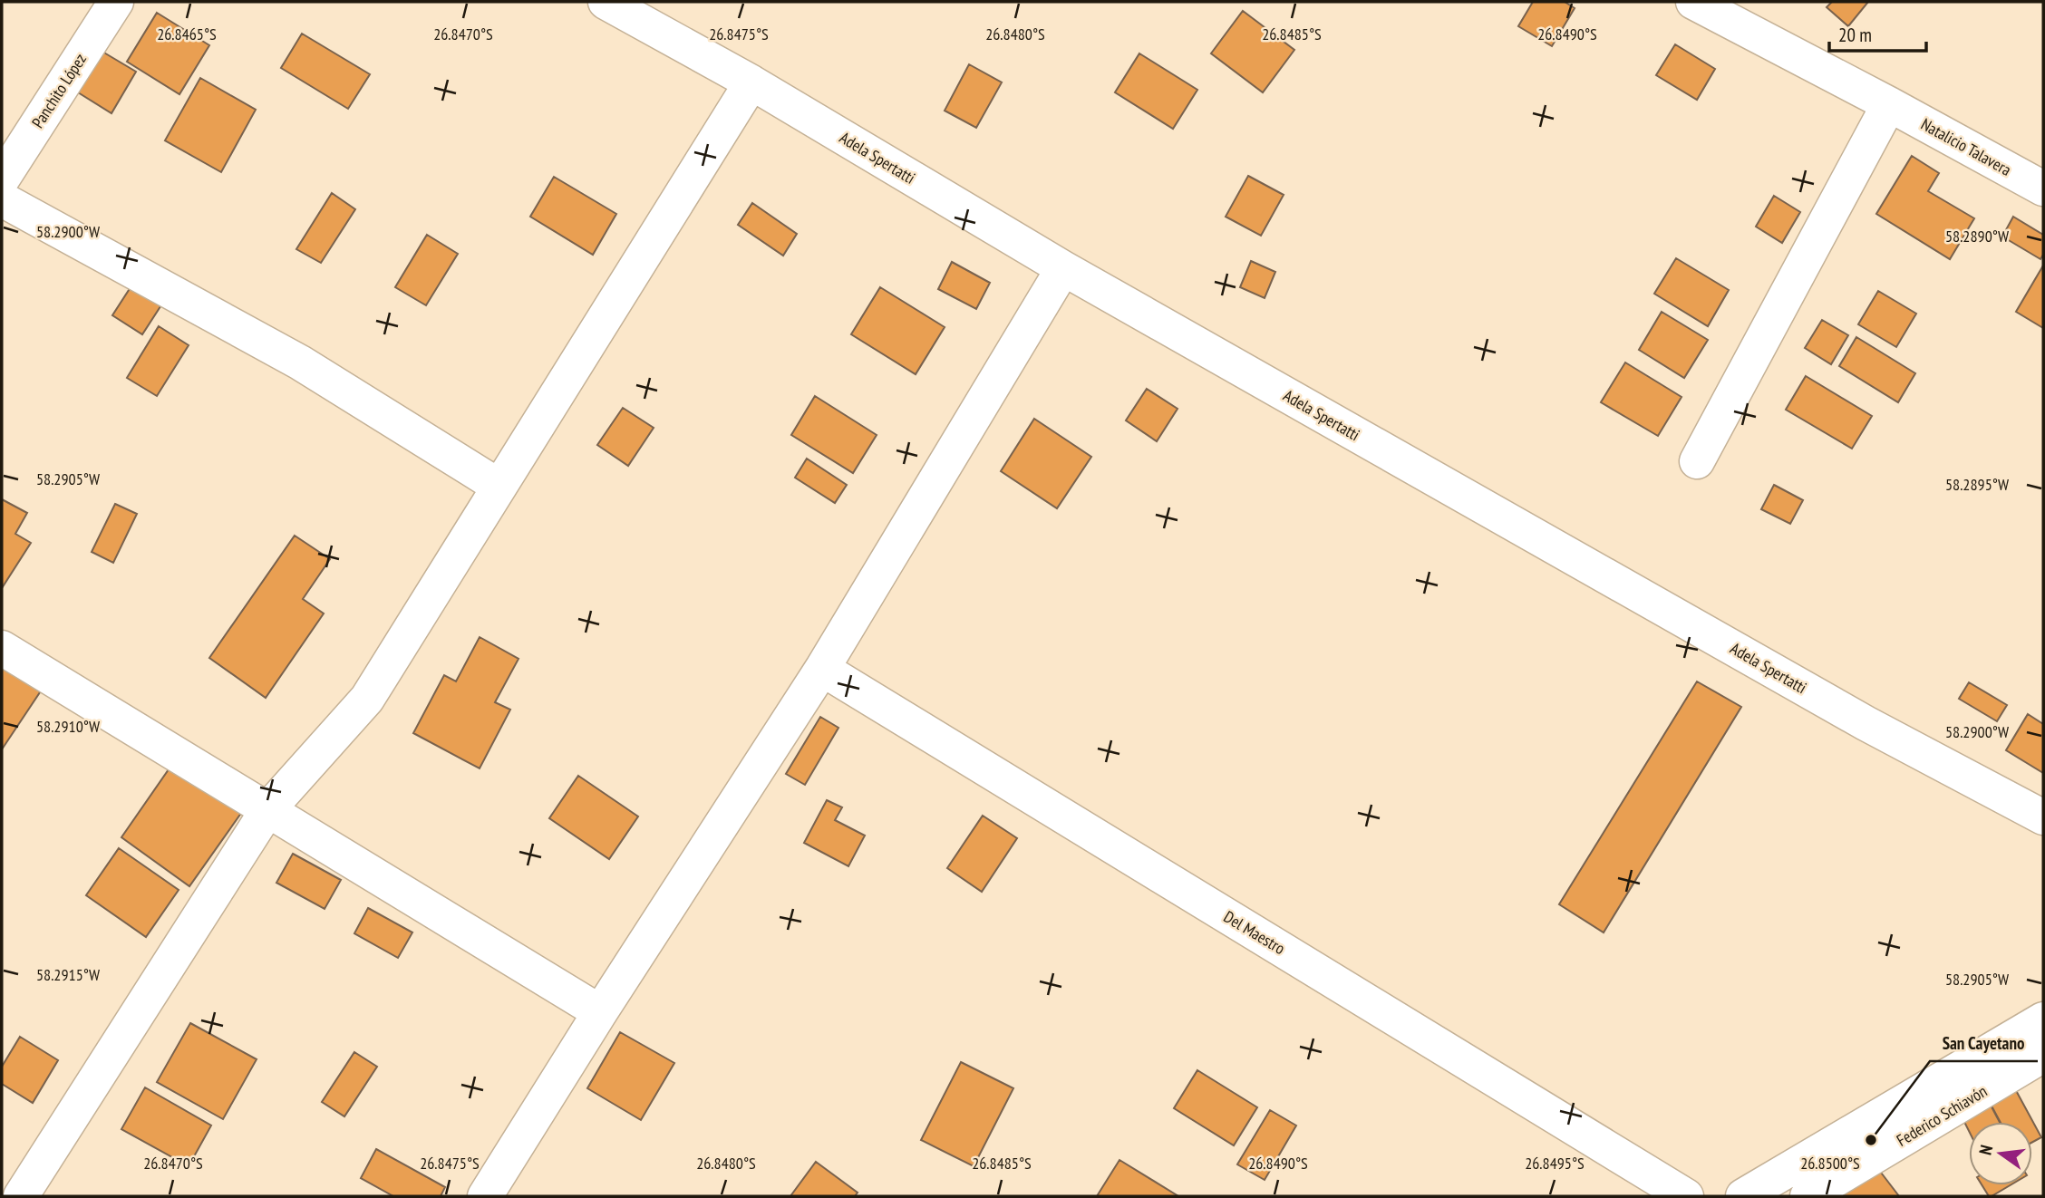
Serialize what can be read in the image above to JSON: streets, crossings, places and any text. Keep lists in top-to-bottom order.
{
  "streets": {
    "street": [
      "Panchito López",
      "Natalicio Talavera",
      "Adela Spertatti",
      "Del Maestro",
      "Federico Schiavón"
    ]
  },
  "places": ["San Cayetano"],
  "scale_bar": "20 m",
  "north": "left",
  "coordinates": [
    "26.8465°S",
    "26.8470°S",
    "26.8475°S",
    "26.8480°S",
    "26.8485°S",
    "26.8490°S",
    "58.2900°W",
    "58.2890°W",
    "58.2905°W",
    "58.2895°W",
    "58.2910°W",
    "58.2915°W",
    "26.8495°S",
    "26.8500°S"
  ]
}
